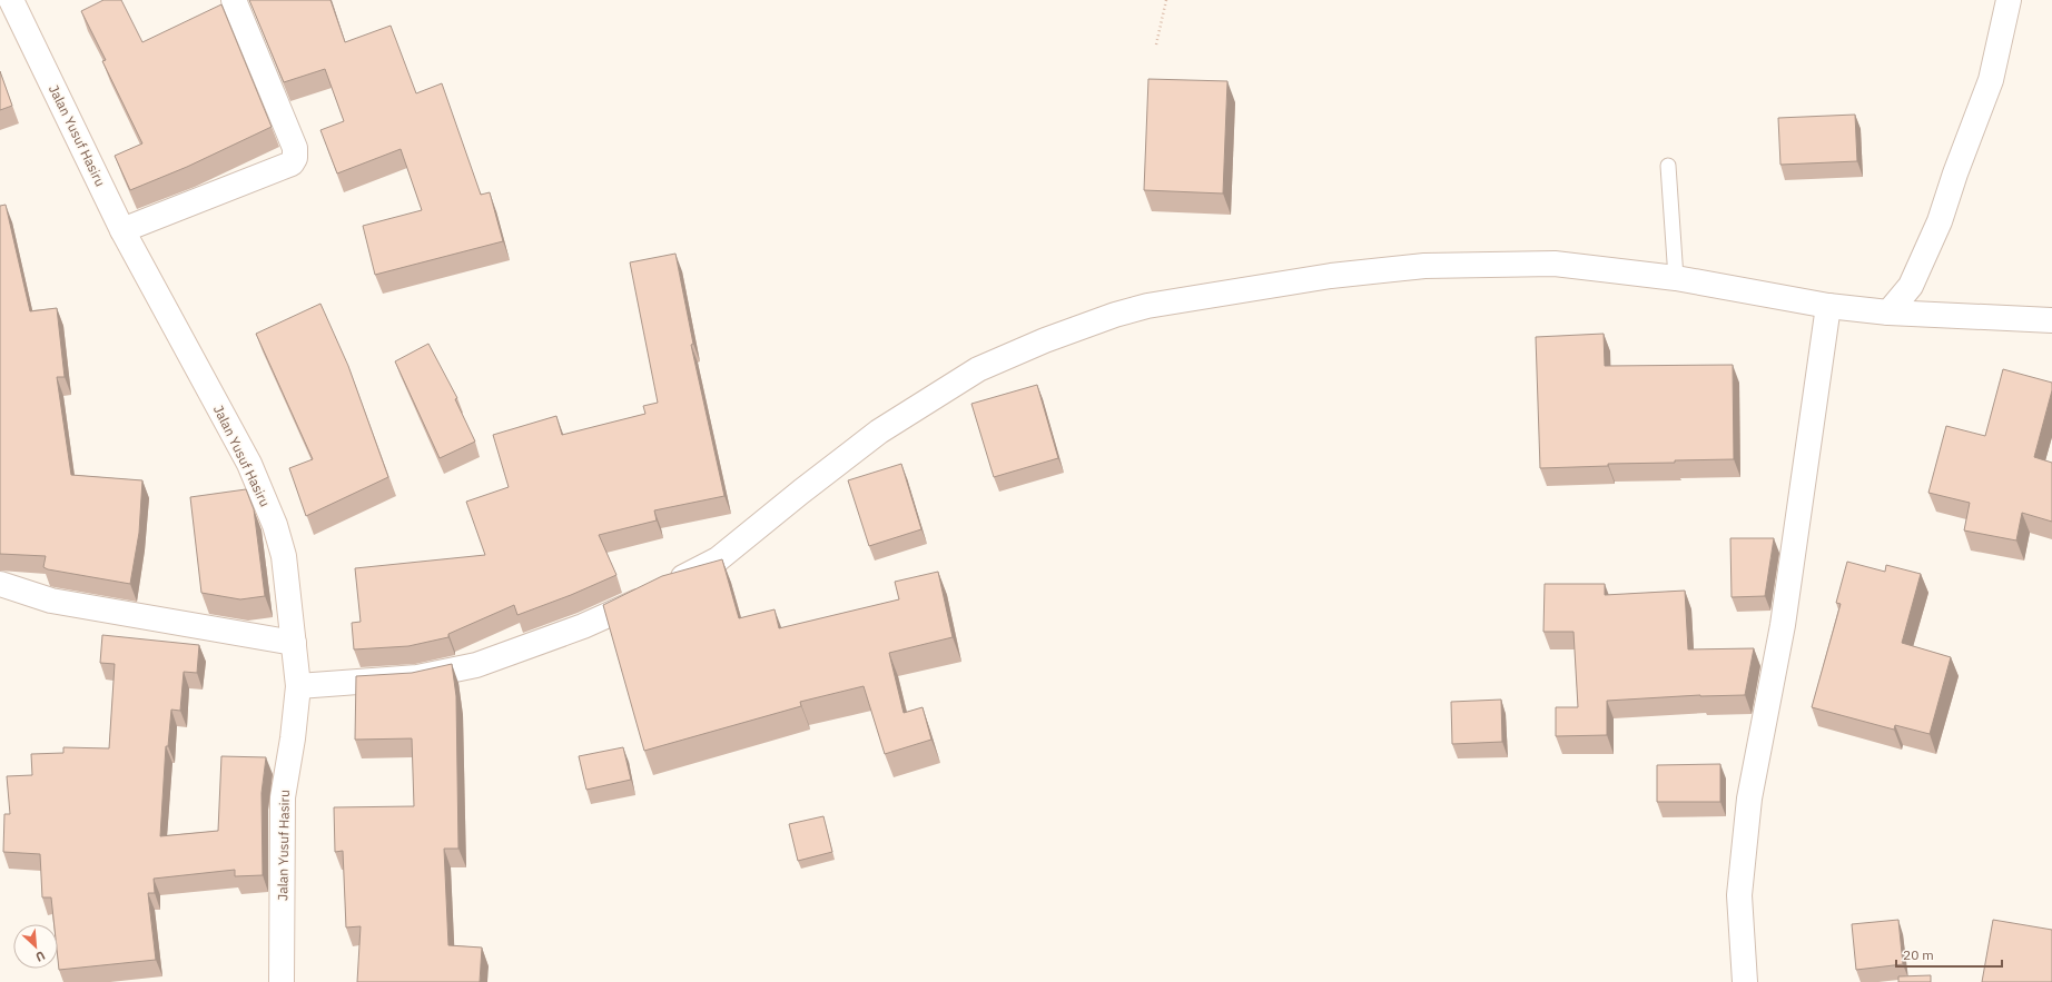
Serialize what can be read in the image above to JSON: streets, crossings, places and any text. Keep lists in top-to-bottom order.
{
  "streets": {
    "street": ["Jalan Yusuf Hasiru"]
  },
  "scale_bar": "20 m",
  "north": "bottom right"
}
